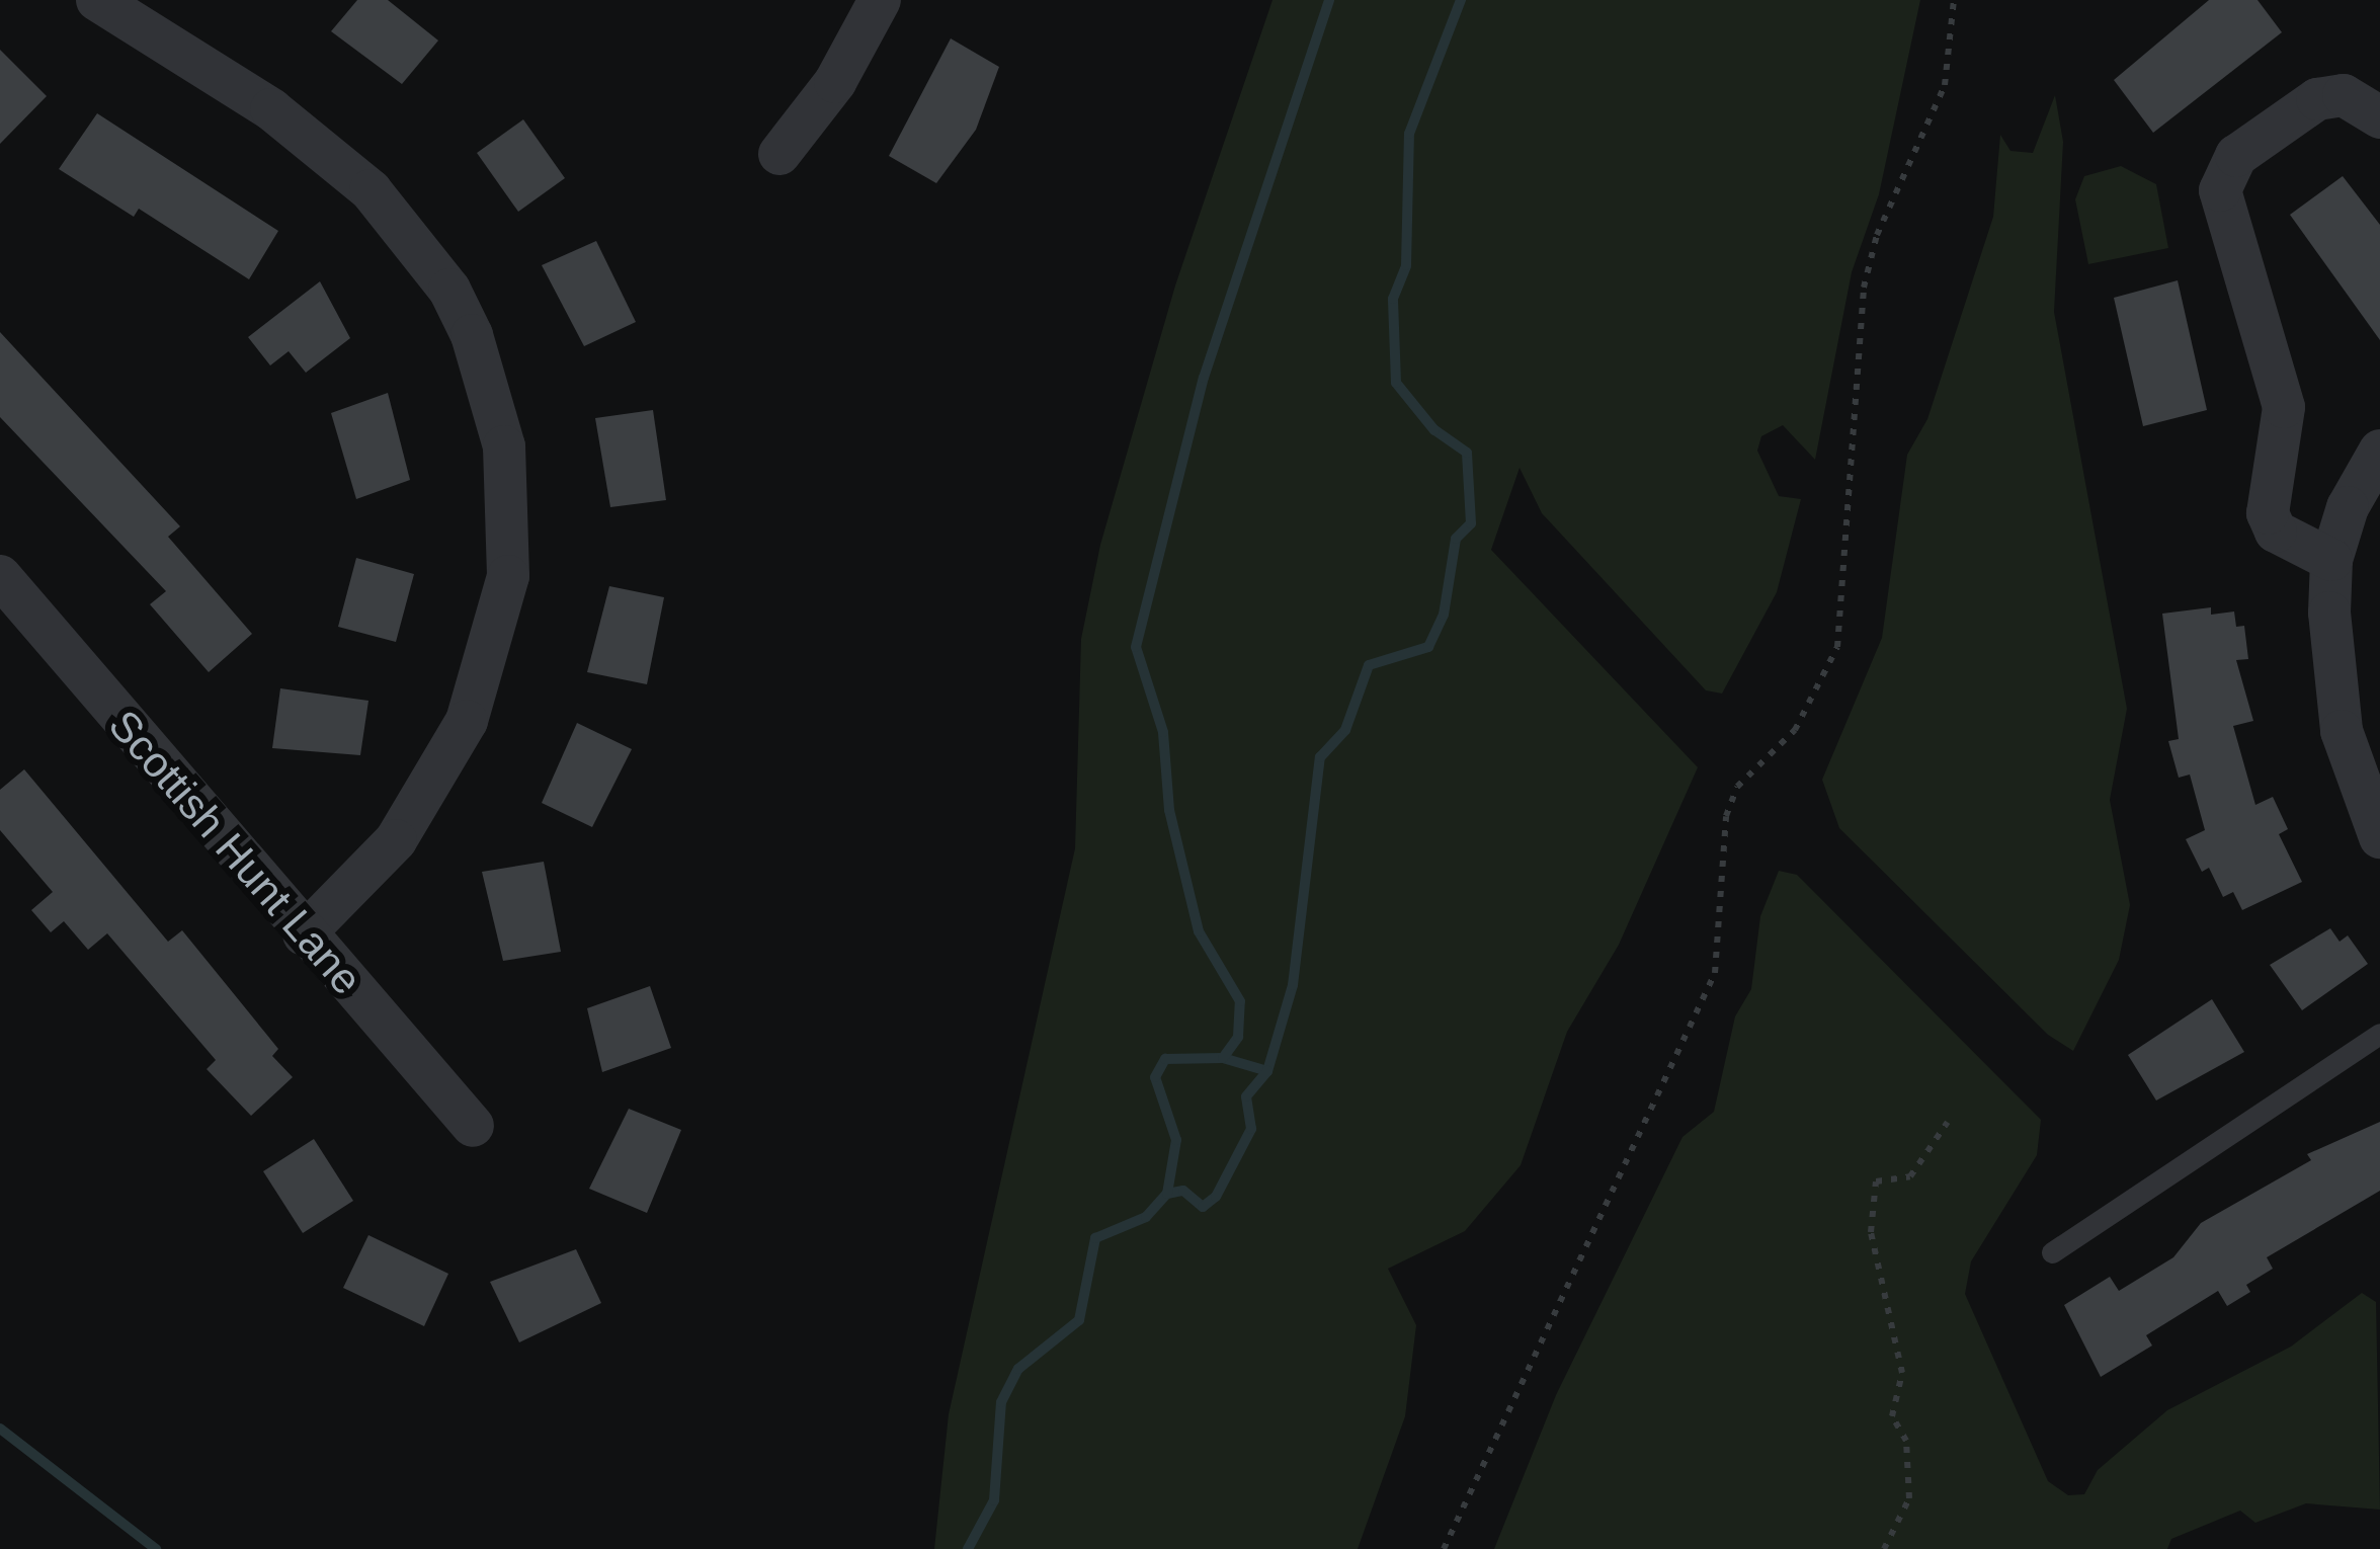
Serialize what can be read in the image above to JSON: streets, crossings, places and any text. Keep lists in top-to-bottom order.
{
  "streets": {
    "street": ["Scottish Hunt Lane"]
  }
}
